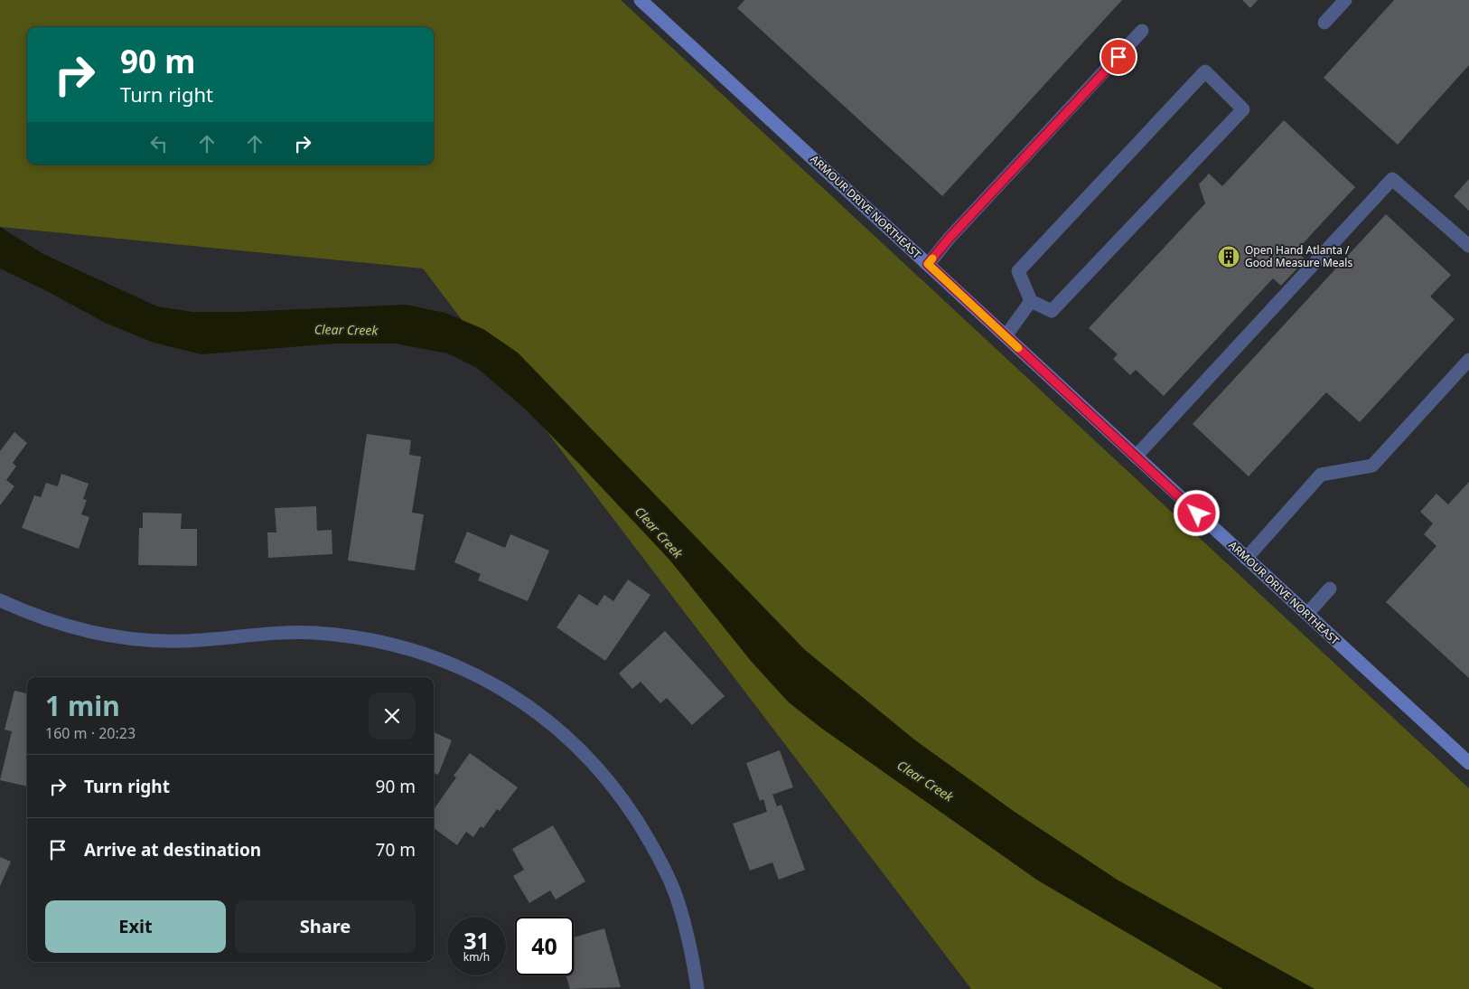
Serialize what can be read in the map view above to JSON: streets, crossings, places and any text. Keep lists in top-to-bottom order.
{
  "streets": {
    "street": ["ARMOUR DRIVE NORTHEAST"]
  },
  "water": ["Clear Creek"],
  "places": {
    "building": ["Open Hand Atlanta / Good Measure Meals"]
  },
  "page": {
    "turn": ["90 m", "Turn right"],
    "heading": ["1 min", "160 m · 20:23"],
    "list": [
      {
        "name": "Turn right",
        "value": "90 m"
      },
      {
        "name": "Arrive at destination",
        "value": "70 m"
      }
    ],
    "buttons": ["Exit", "Share"],
    "speed": "31 km/h",
    "limit": "40"
  }
}
